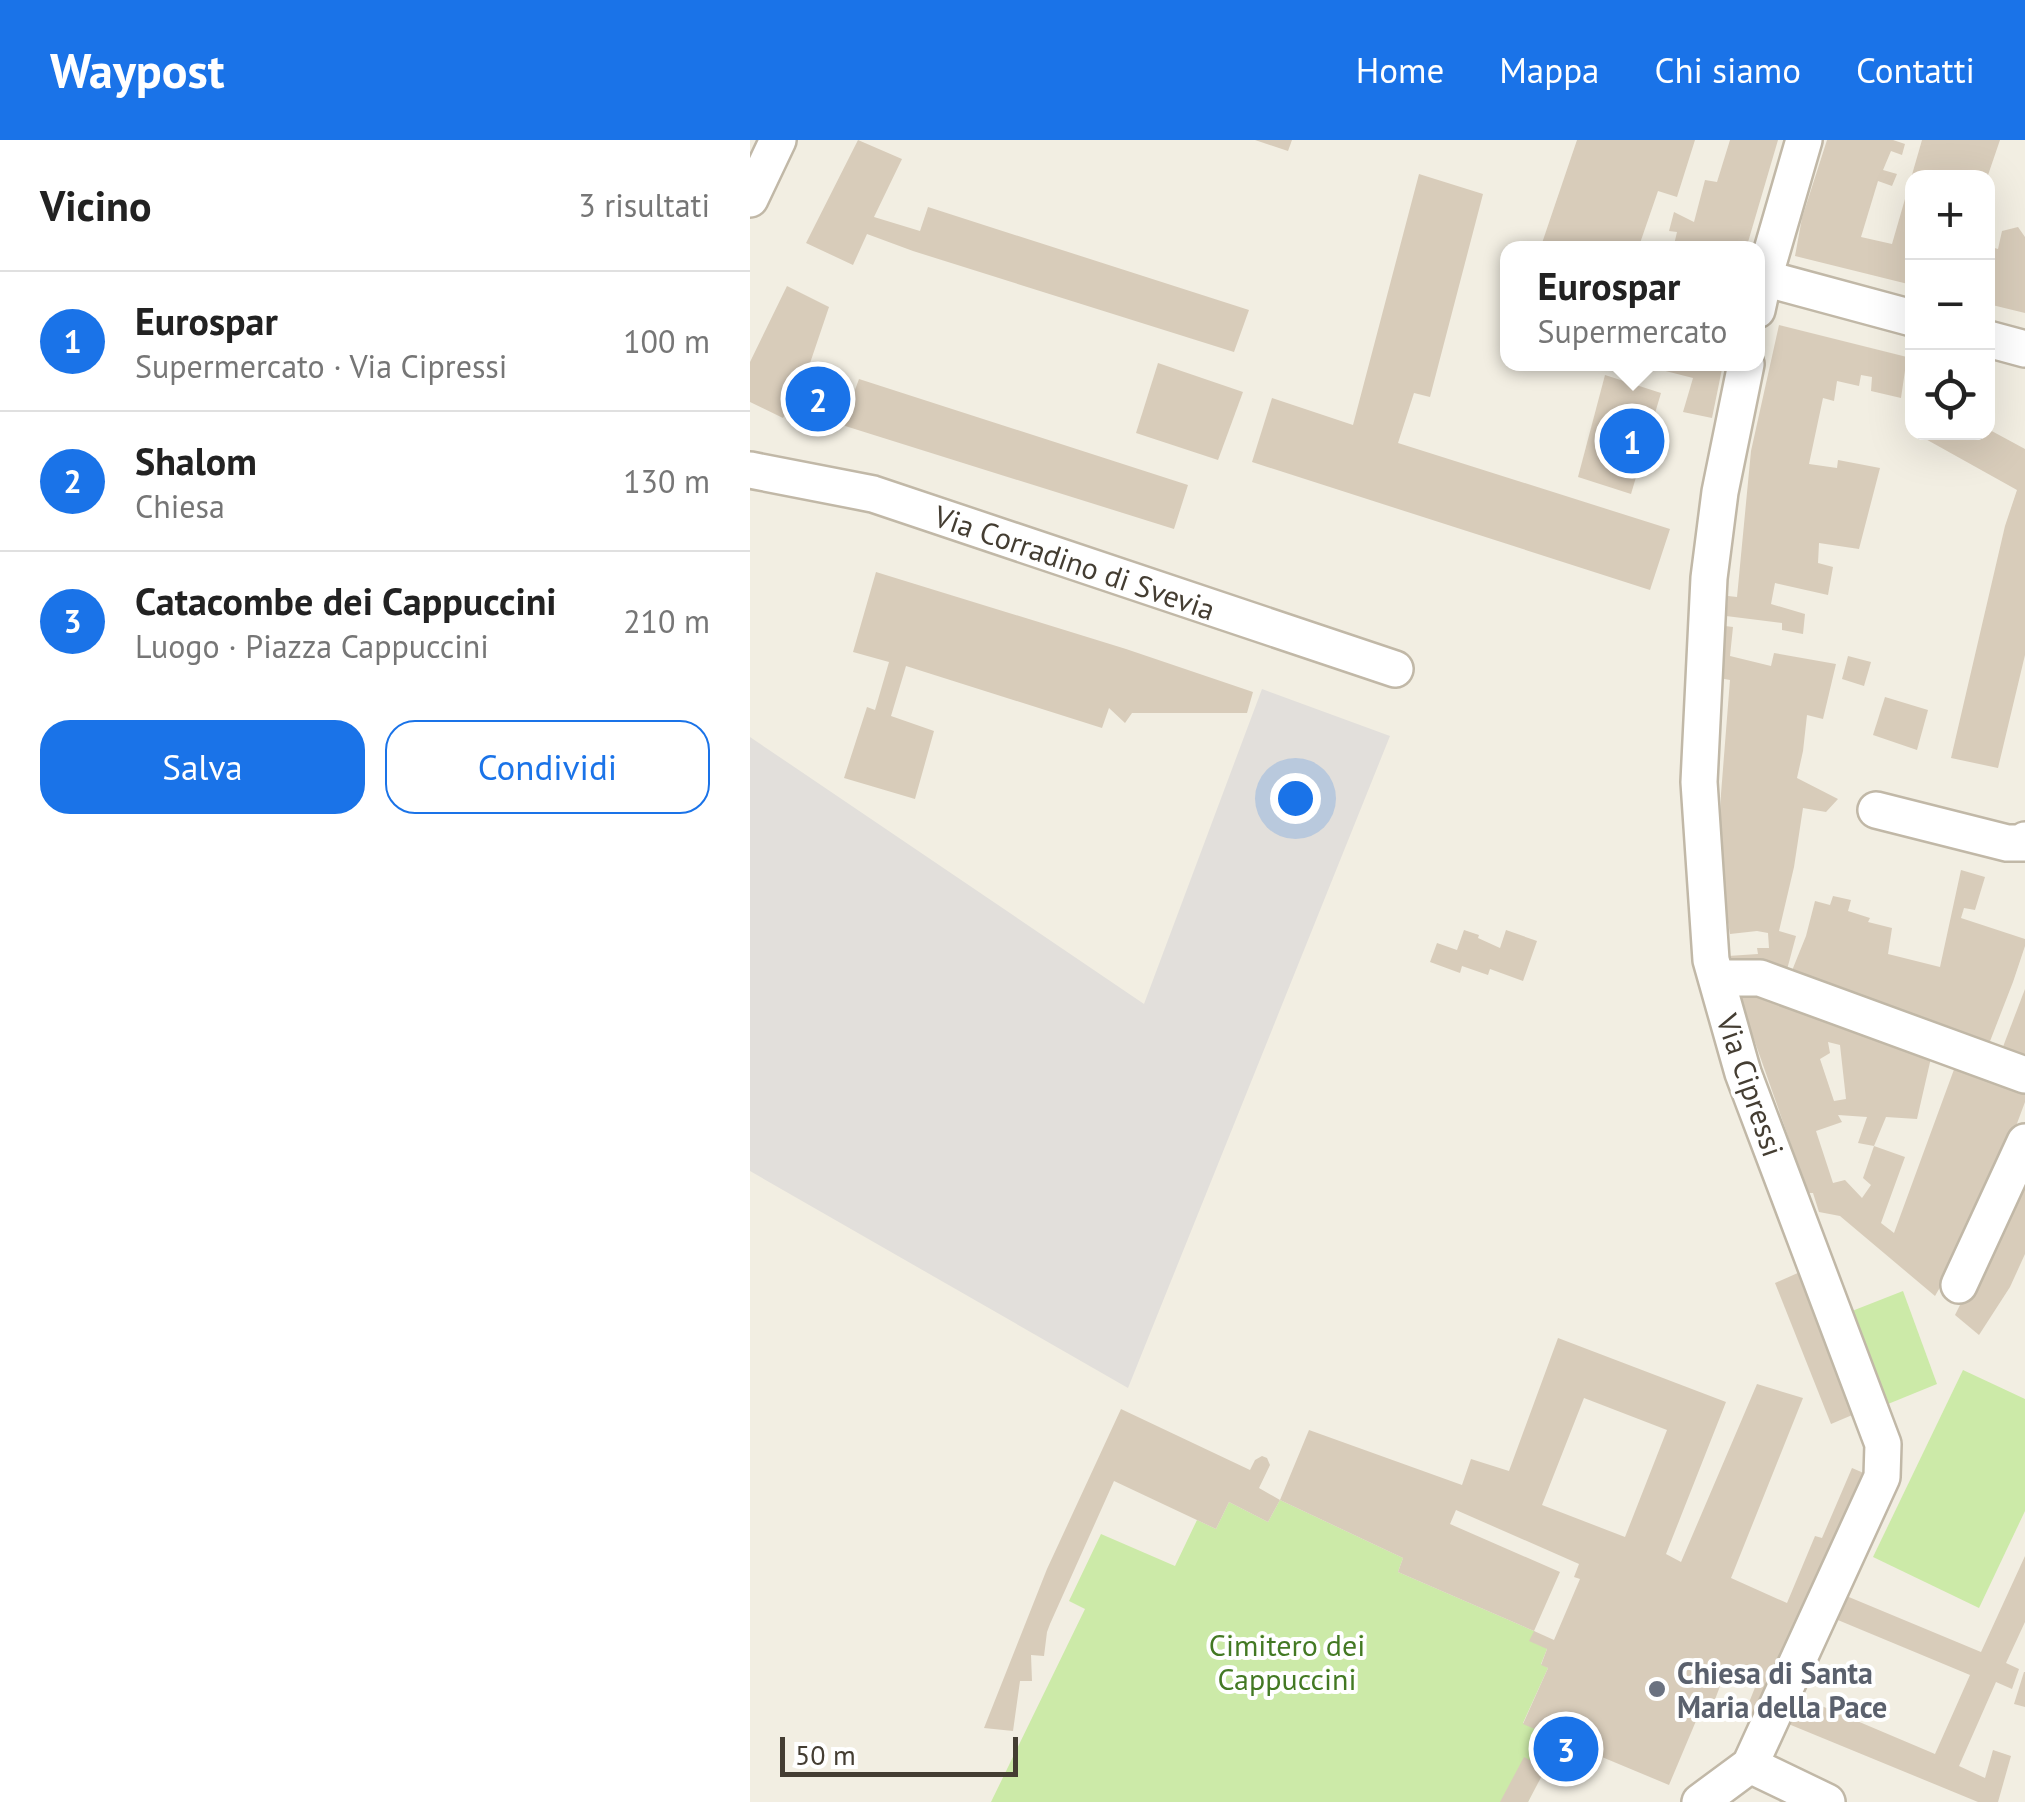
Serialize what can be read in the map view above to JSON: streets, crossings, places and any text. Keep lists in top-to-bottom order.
{
  "streets": {
    "street": ["Via Corradino di Svevia", "Via Cipressi"]
  },
  "parks": ["Cimitero dei Cappuccini"],
  "places": ["Chiesa di Santa Maria della Pace"],
  "scale_bar": "50 m",
  "page": {
    "header": "Waypost",
    "nav": [
      "Home",
      "Mappa",
      "Chi siamo",
      "Contatti"
    ],
    "heading": ["Vicino", "3 risultati"],
    "map_buttons": ["+", "−"],
    "popup": ["Eurospar", "Supermercato"],
    "list": [
      {
        "mark": "1",
        "name": "Eurospar",
        "note": "Supermercato · Via Cipressi",
        "value": "100 m"
      },
      {
        "mark": "2",
        "name": "Shalom",
        "note": "Chiesa",
        "value": "130 m"
      },
      {
        "mark": "3",
        "name": "Catacombe dei Cappuccini",
        "note": "Luogo · Piazza Cappuccini",
        "value": "210 m"
      }
    ],
    "pins": ["2", "1", "3"],
    "buttons": ["Salva", "Condividi"],
    "scale": "50 m"
  }
}
